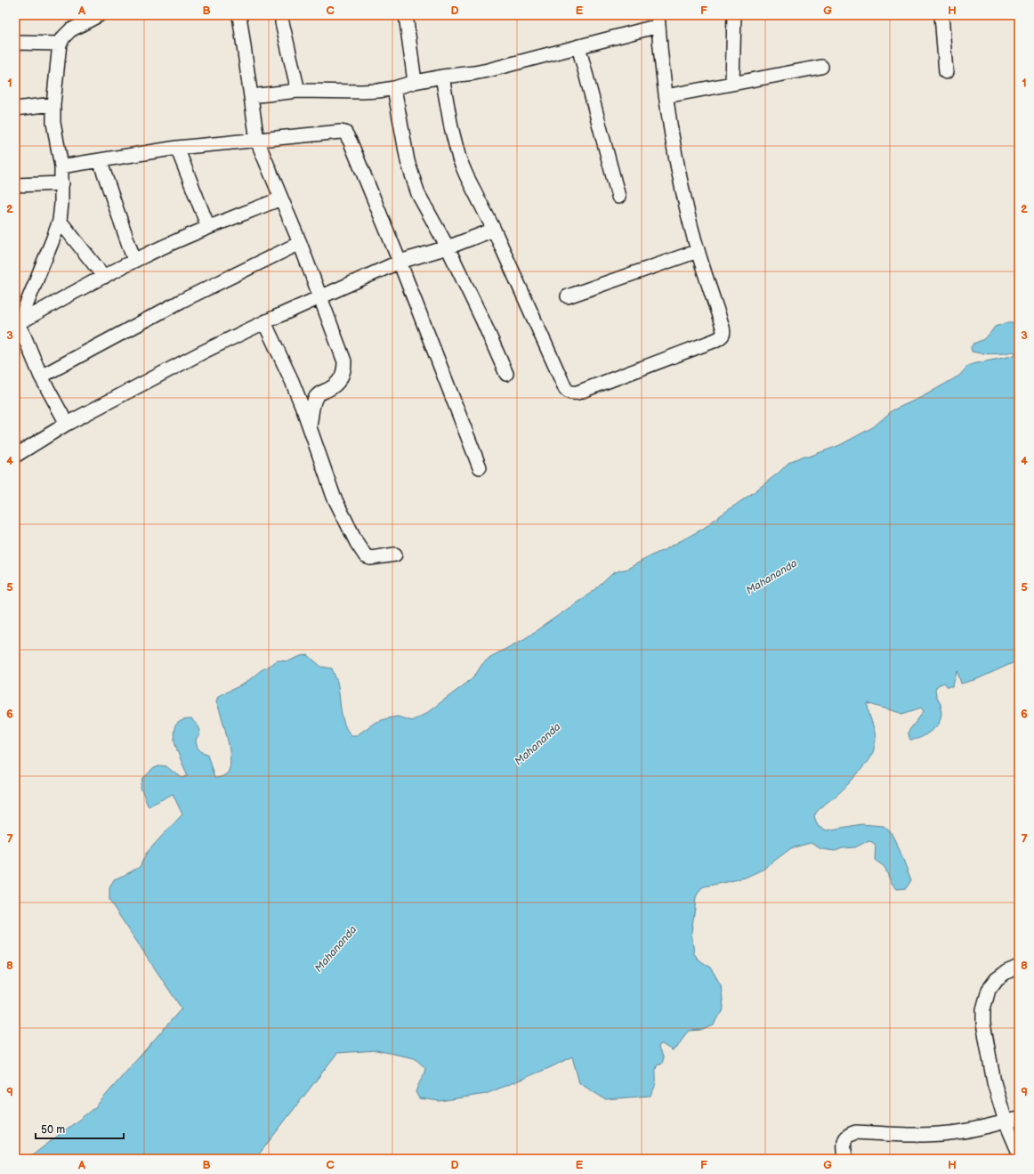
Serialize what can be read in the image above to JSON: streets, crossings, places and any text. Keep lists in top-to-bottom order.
{
  "water": ["Mahananda"],
  "scale_bar": "50 m",
  "grid": {
    "columns": [
      "A",
      "B",
      "C",
      "D",
      "E",
      "F",
      "G",
      "H"
    ],
    "rows": [
      "1",
      "2",
      "3",
      "4",
      "5",
      "6",
      "7",
      "8",
      "9"
    ]
  }
}
